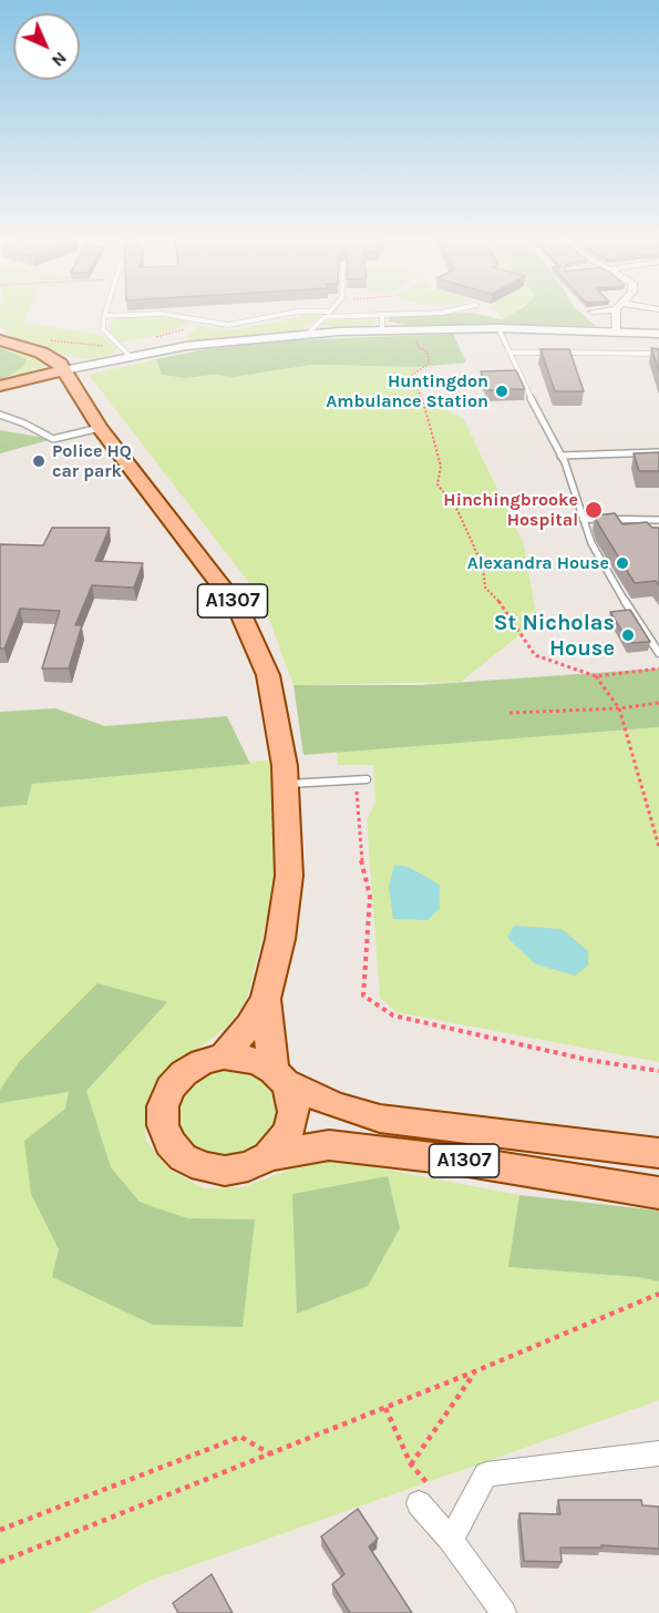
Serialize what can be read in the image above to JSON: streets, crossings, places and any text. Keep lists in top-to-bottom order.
{
  "streets": {
    "main road": ["A1307"]
  },
  "places": [
    "Huntingdon Ambulance Station",
    "Police HQ car park",
    "Hinchingbrooke Hospital",
    "Alexandra House",
    "St Nicholas House"
  ],
  "north": "bottom right"
}
